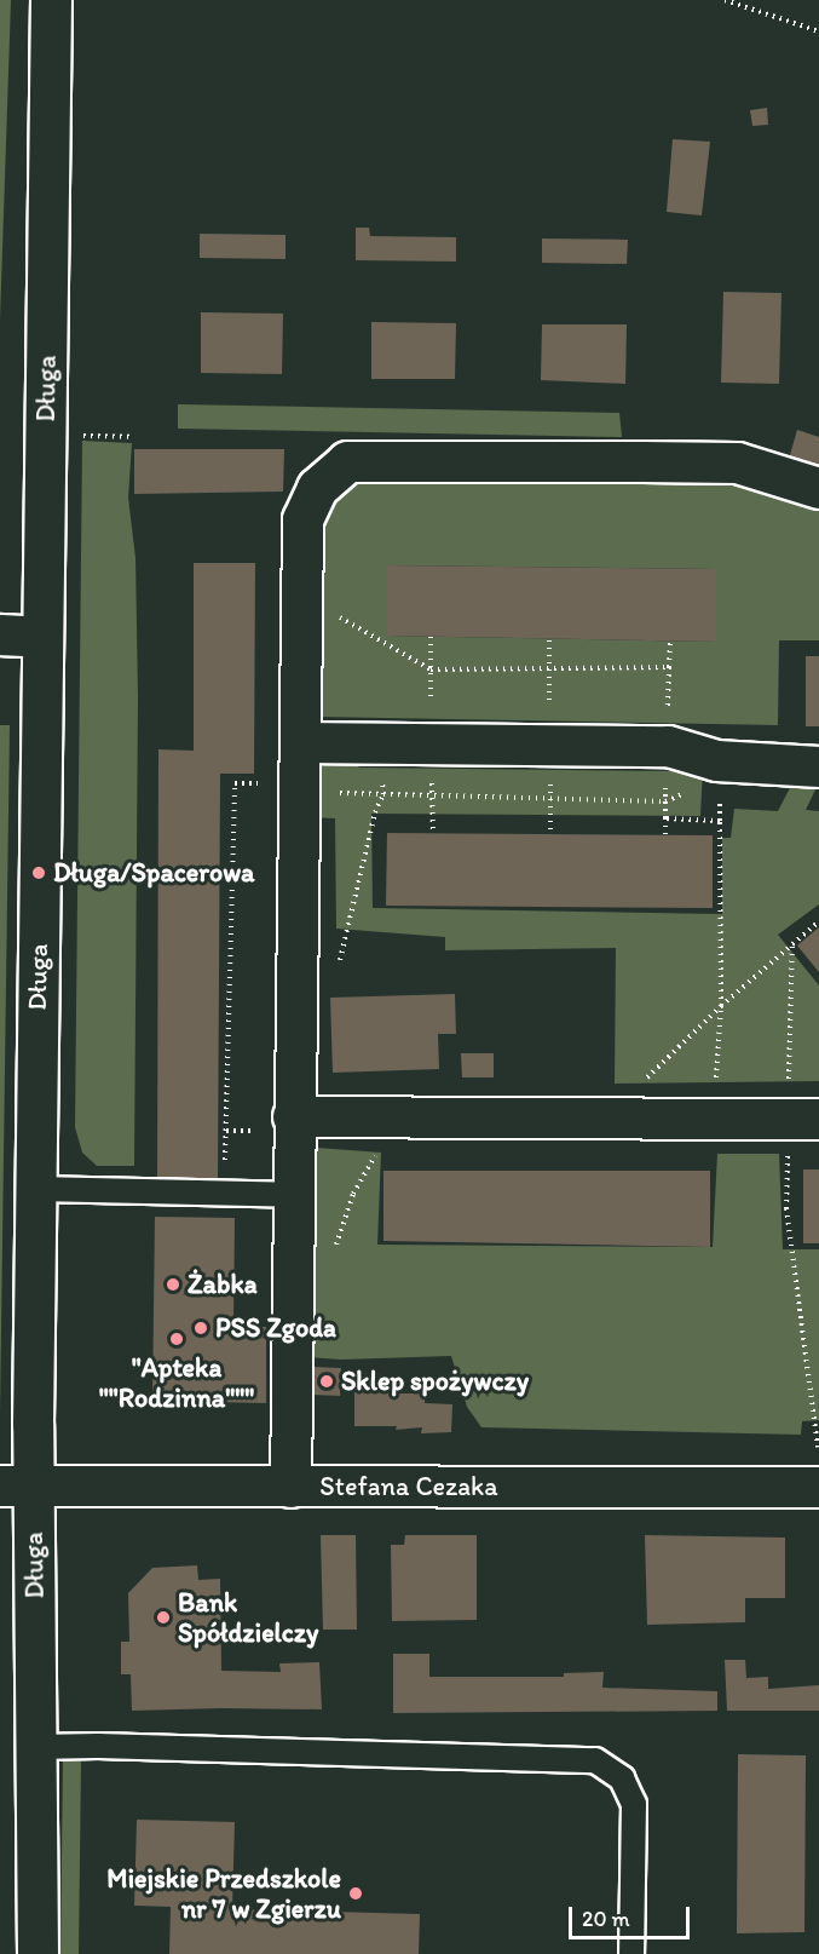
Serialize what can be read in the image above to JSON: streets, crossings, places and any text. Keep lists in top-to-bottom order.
{
  "streets": {
    "street": ["Długa", "Stefana Cezaka"]
  },
  "crossings": [
    ["Długa", "Stefana Cezaka"]
  ],
  "places": [
    "Długa/Spacerowa",
    "Żabka",
    "PSS Zgoda",
    "\"Apteka \"\"Rodzinna\"\"\"",
    "Sklep spożywczy",
    "Bank Spółdzielczy",
    "Miejskie Przedszkole nr 7 w Zgierzu"
  ],
  "scale_bar": "20 m"
}
